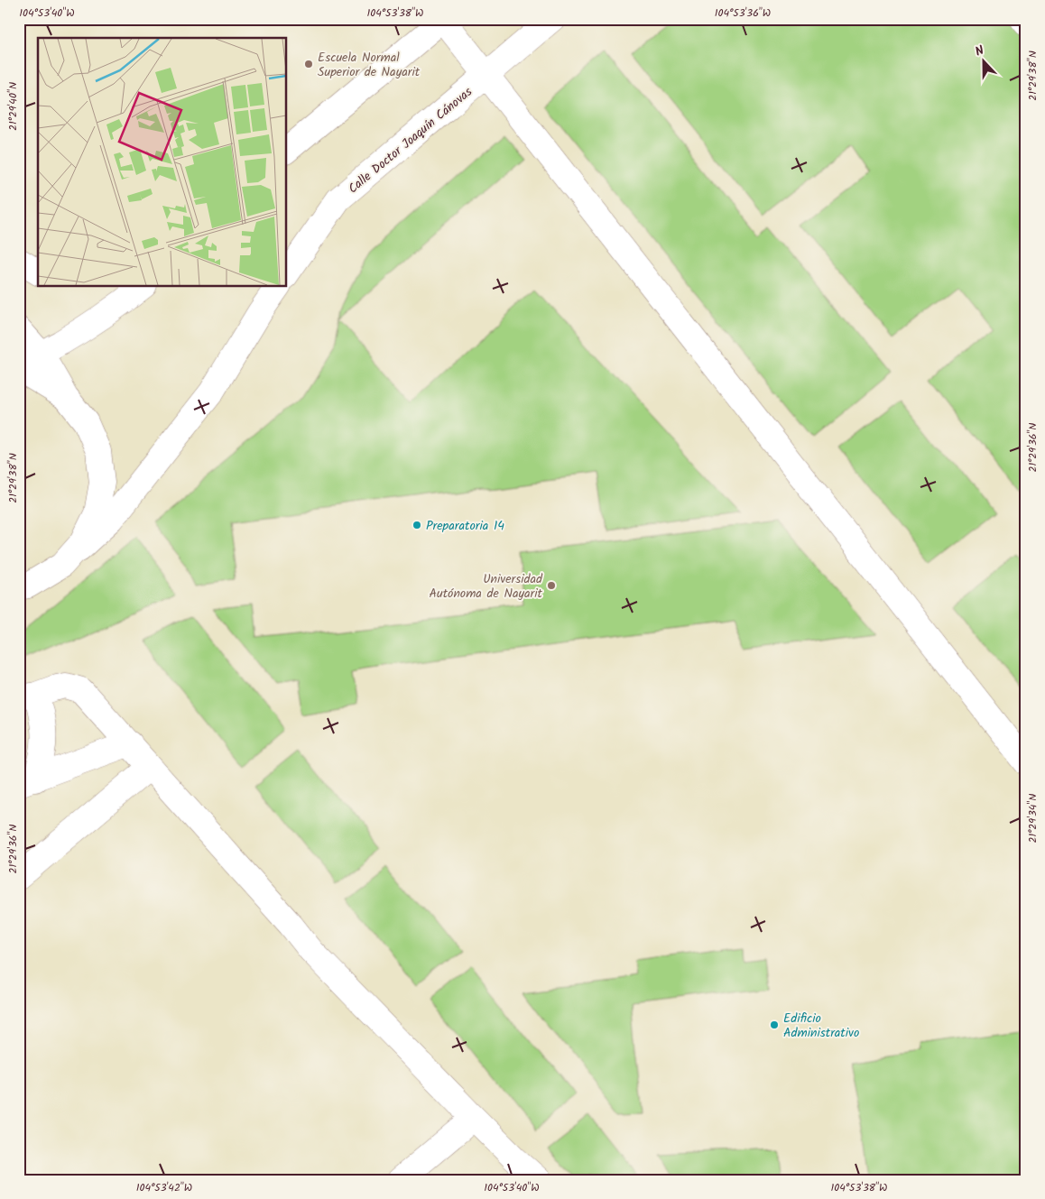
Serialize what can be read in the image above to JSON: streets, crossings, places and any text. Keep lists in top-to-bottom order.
{
  "streets": {
    "street": ["Calle Doctor Joaquín Cánovas"]
  },
  "places": [
    "Escuela Normal Superior de Nayarit",
    "Preparatoria 14",
    "Universidad Autónoma de Nayarit",
    "Edificio Administrativo"
  ],
  "north": "top",
  "coordinates": [
    "104°53'40\"W",
    "104°53'38\"W",
    "104°53'36\"W",
    "21°29'38\"N",
    "21°29'40\"N",
    "21°29'36\"N",
    "21°29'34\"N",
    "104°53'42\"W"
  ]
}
